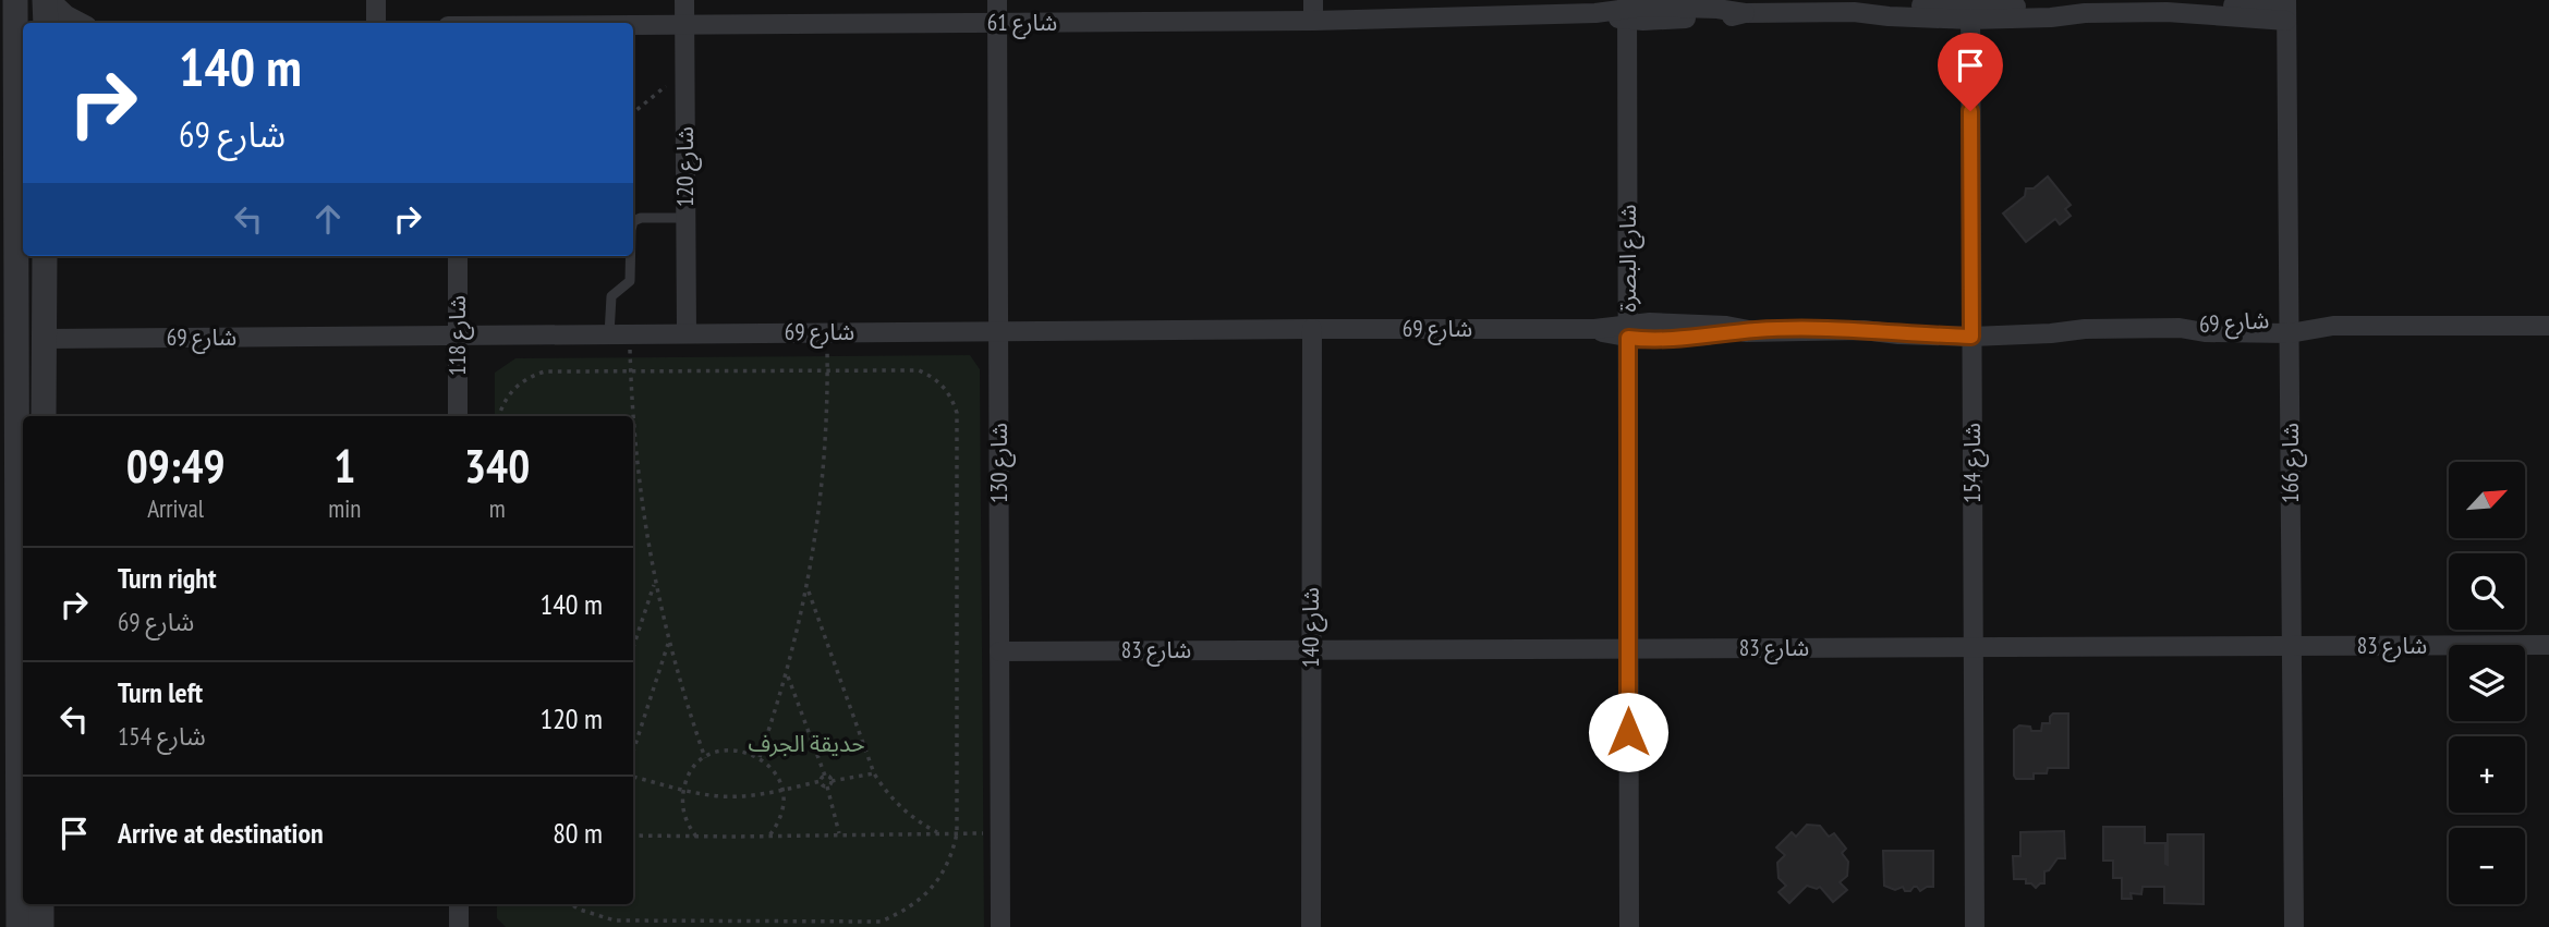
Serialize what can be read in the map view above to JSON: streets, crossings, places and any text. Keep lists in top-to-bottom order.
{
  "streets": {
    "street": [
      "شارع 61",
      "شارع 120",
      "شارع البصرة",
      "شارع 69",
      "شارع 118",
      "شارع 130",
      "شارع 154",
      "شارع 166",
      "شارع 140",
      "شارع 83"
    ]
  },
  "crossings": [
    ["شارع 61", "شارع 120"],
    ["شارع 61", "شارع البصرة"],
    ["شارع 61", "شارع 130"],
    ["شارع 61", "شارع 154"],
    ["شارع 61", "شارع 166"],
    ["شارع 120", "شارع 69"],
    ["شارع البصرة", "شارع 69"],
    ["شارع البصرة", "شارع 83"],
    ["شارع 69", "شارع 118"],
    ["شارع 69", "شارع 130"],
    ["شارع 69", "شارع 154"],
    ["شارع 69", "شارع 166"],
    ["شارع 69", "شارع 140"],
    ["شارع 130", "شارع 83"],
    ["شارع 154", "شارع 83"],
    ["شارع 166", "شارع 83"],
    ["شارع 140", "شارع 83"]
  ],
  "parks": ["حديقة الجرف"],
  "north": "top right",
  "page": {
    "turn": ["140 m", "شارع 69"],
    "eta": [
      "09:49",
      "Arrival",
      "1",
      "min",
      "340",
      "m"
    ],
    "map_buttons": ["+", "−"],
    "list": [
      {
        "name": "Turn right",
        "note": "شارع 69",
        "value": "140 m"
      },
      {
        "name": "Turn left",
        "note": "شارع 154",
        "value": "120 m"
      },
      {
        "name": "Arrive at destination",
        "value": "80 m"
      }
    ]
  }
}
